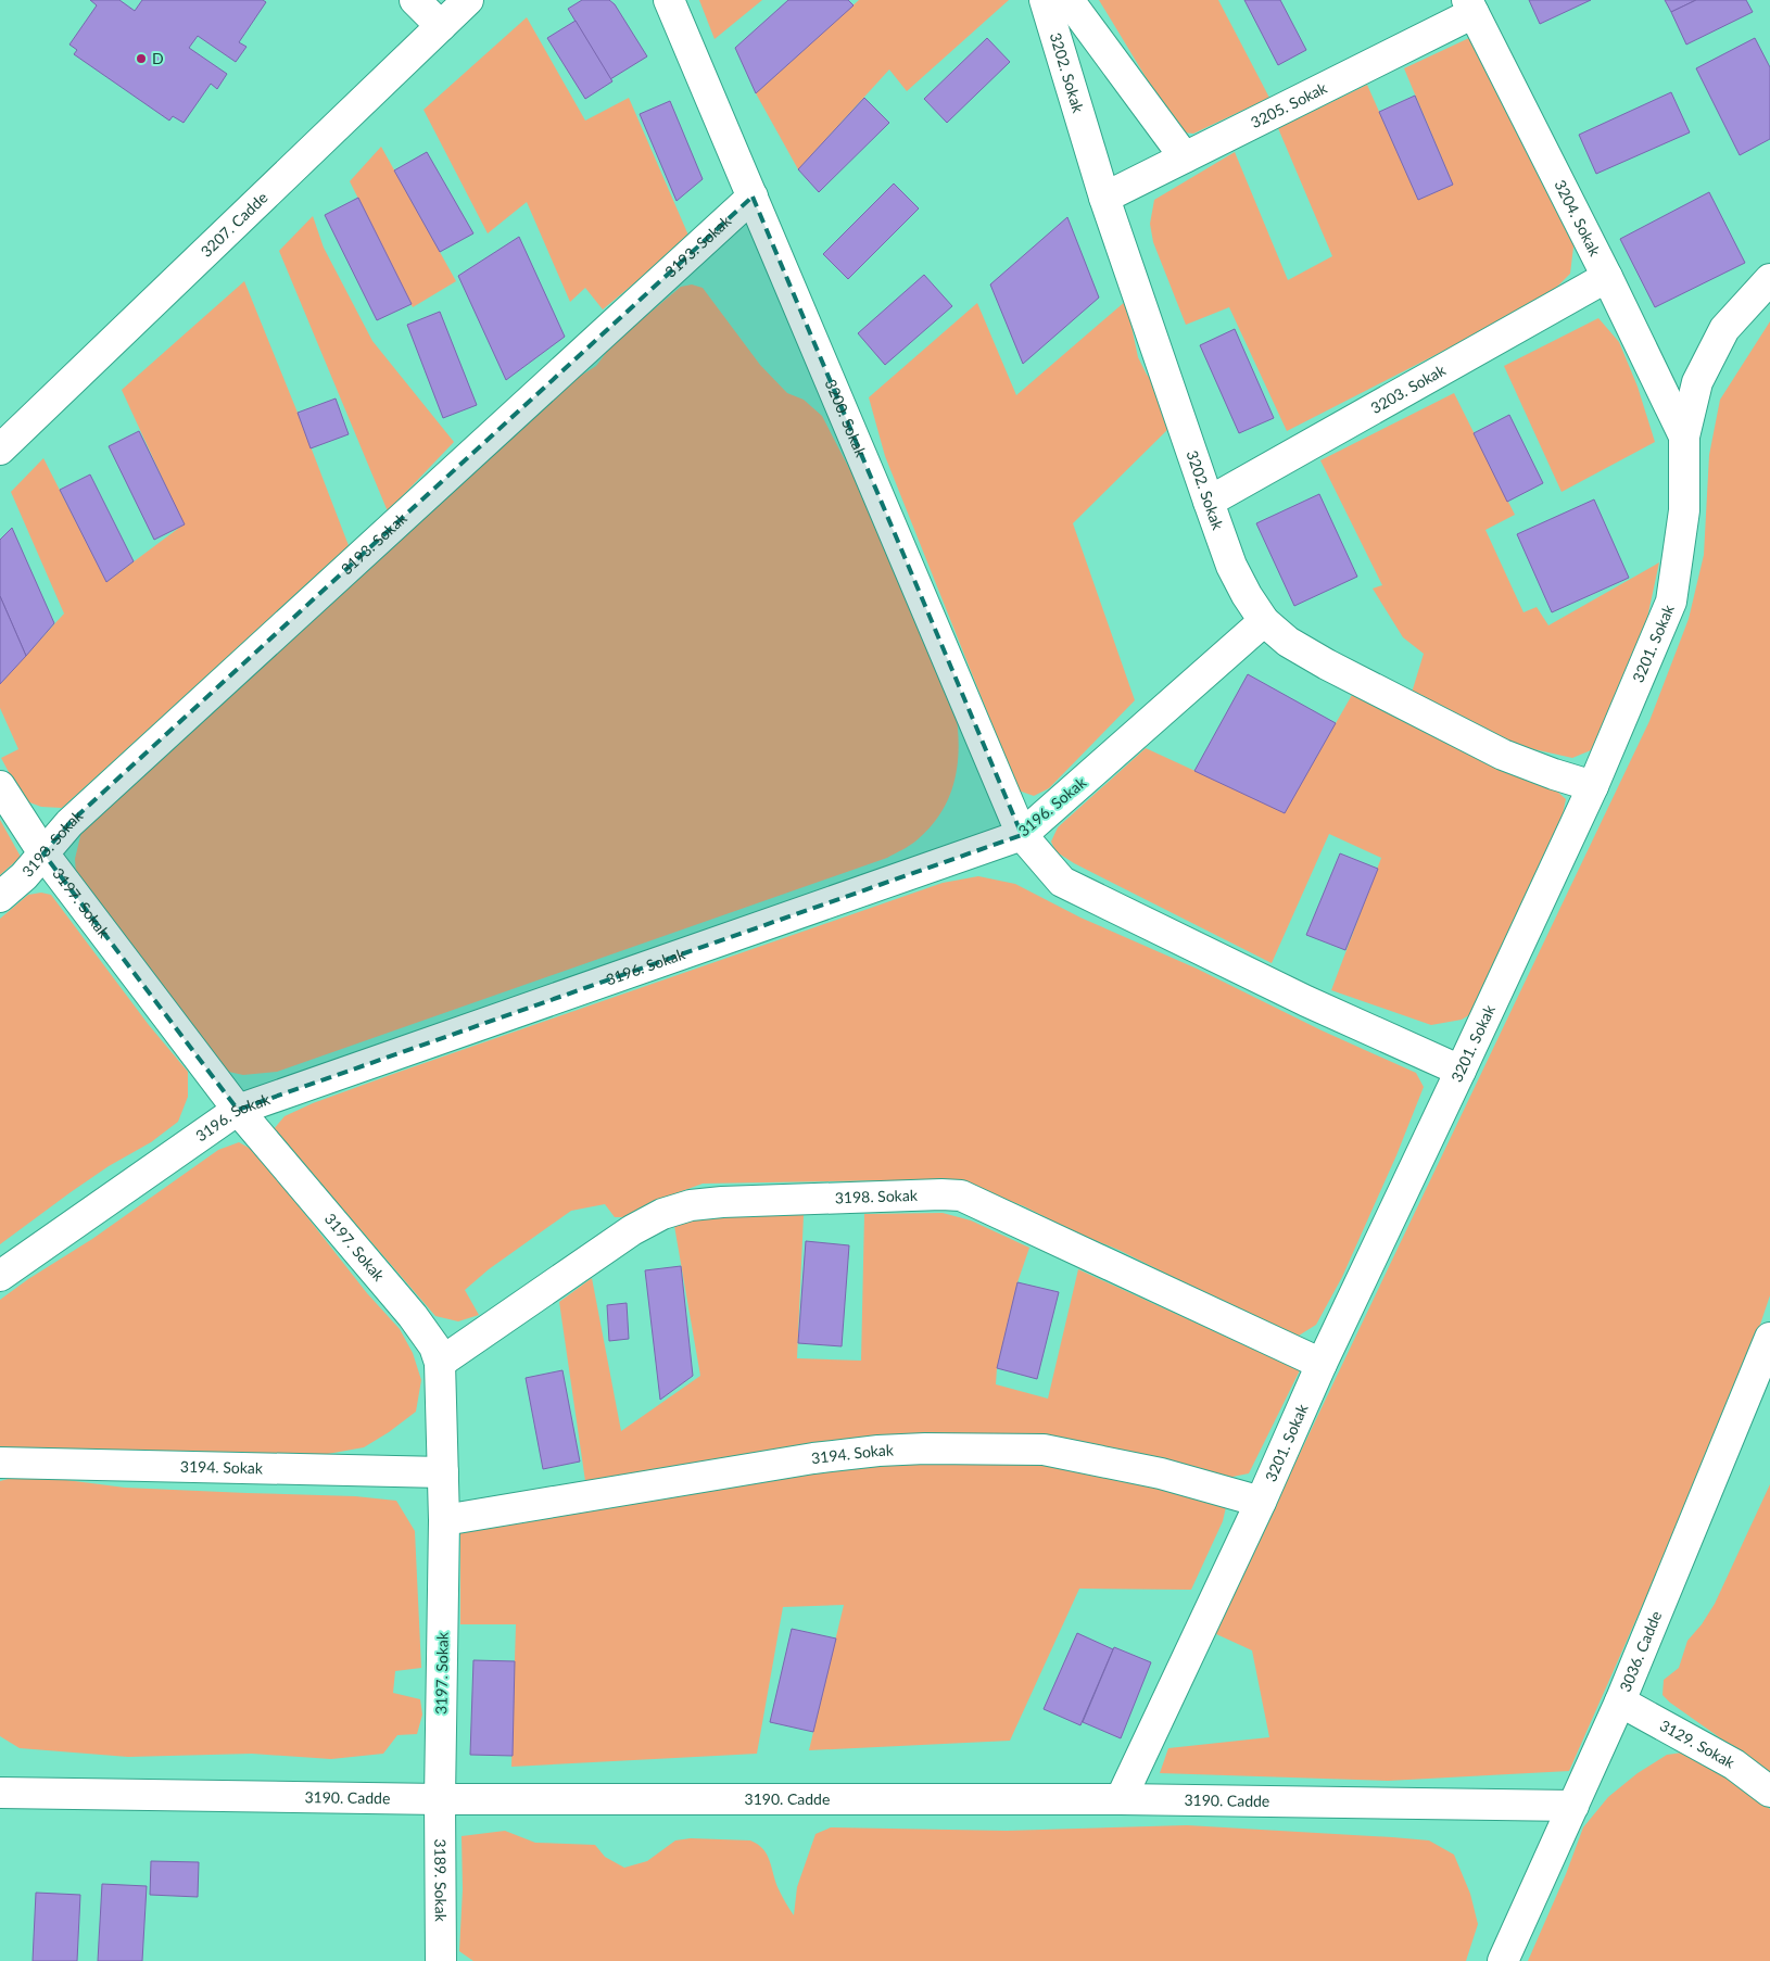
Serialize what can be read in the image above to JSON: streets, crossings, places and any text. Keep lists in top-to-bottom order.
{
  "streets": {
    "street": [
      "3202. Sokak",
      "3205. Sokak",
      "3204. Sokak",
      "3207. Cadde",
      "3193. Sokak",
      "3203. Sokak",
      "3200. Sokak",
      "3201. Sokak",
      "3196. Sokak",
      "3197. Sokak",
      "3198. Sokak",
      "3194. Sokak",
      "3036. Cadde",
      "3129. Sokak",
      "3190. Cadde",
      "3189. Sokak"
    ]
  },
  "crossings": [
    ["3202. Sokak", "3205. Sokak"],
    ["3202. Sokak", "3203. Sokak"],
    ["3202. Sokak", "3201. Sokak"],
    ["3202. Sokak", "3196. Sokak"],
    ["3205. Sokak", "3204. Sokak"],
    ["3204. Sokak", "3203. Sokak"],
    ["3204. Sokak", "3201. Sokak"],
    ["3193. Sokak", "3200. Sokak"],
    ["3193. Sokak", "3197. Sokak"],
    ["3200. Sokak", "3201. Sokak"],
    ["3200. Sokak", "3196. Sokak"],
    ["3201. Sokak", "3198. Sokak"],
    ["3201. Sokak", "3194. Sokak"],
    ["3201. Sokak", "3190. Cadde"],
    ["3196. Sokak", "3197. Sokak"],
    ["3197. Sokak", "3198. Sokak"],
    ["3197. Sokak", "3194. Sokak"],
    ["3197. Sokak", "3190. Cadde"],
    ["3197. Sokak", "3189. Sokak"],
    ["3036. Cadde", "3129. Sokak"],
    ["3036. Cadde", "3190. Cadde"],
    ["3190. Cadde", "3189. Sokak"]
  ],
  "places": ["D"]
}
